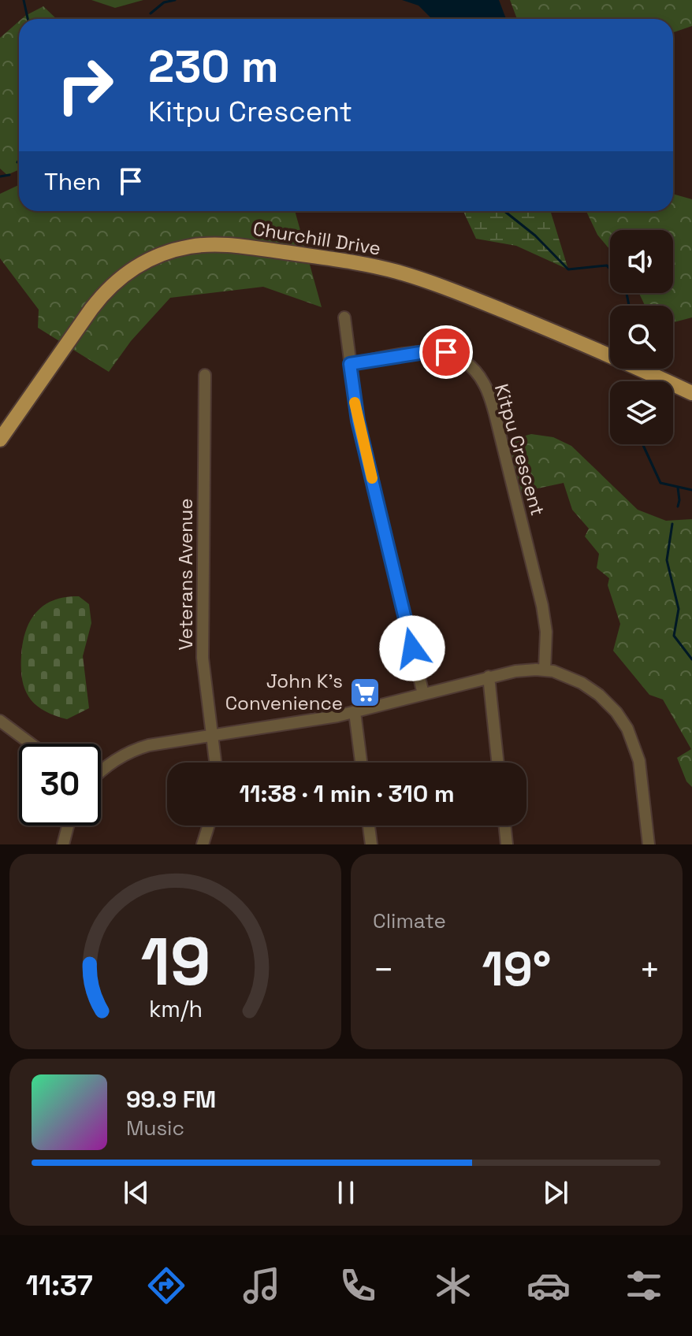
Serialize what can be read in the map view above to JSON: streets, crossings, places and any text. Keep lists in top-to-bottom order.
{
  "streets": {
    "main road": ["Churchill Drive"],
    "street": ["Kitpu Crescent", "Veterans Avenue"]
  },
  "places": {
    "supermarket": ["John K's Convenience"]
  },
  "page": {
    "turn": ["230 m", "Kitpu Crescent"],
    "then": "Then",
    "limit": "30",
    "trip": "11:38 · 1 min · 310 m",
    "tile": "Climate",
    "heat": ["−", "19°", "+"],
    "song": ["99.9 FM", "Music"],
    "tabs": "11:37",
    "gauge": ["19", "km/h"]
  }
}
